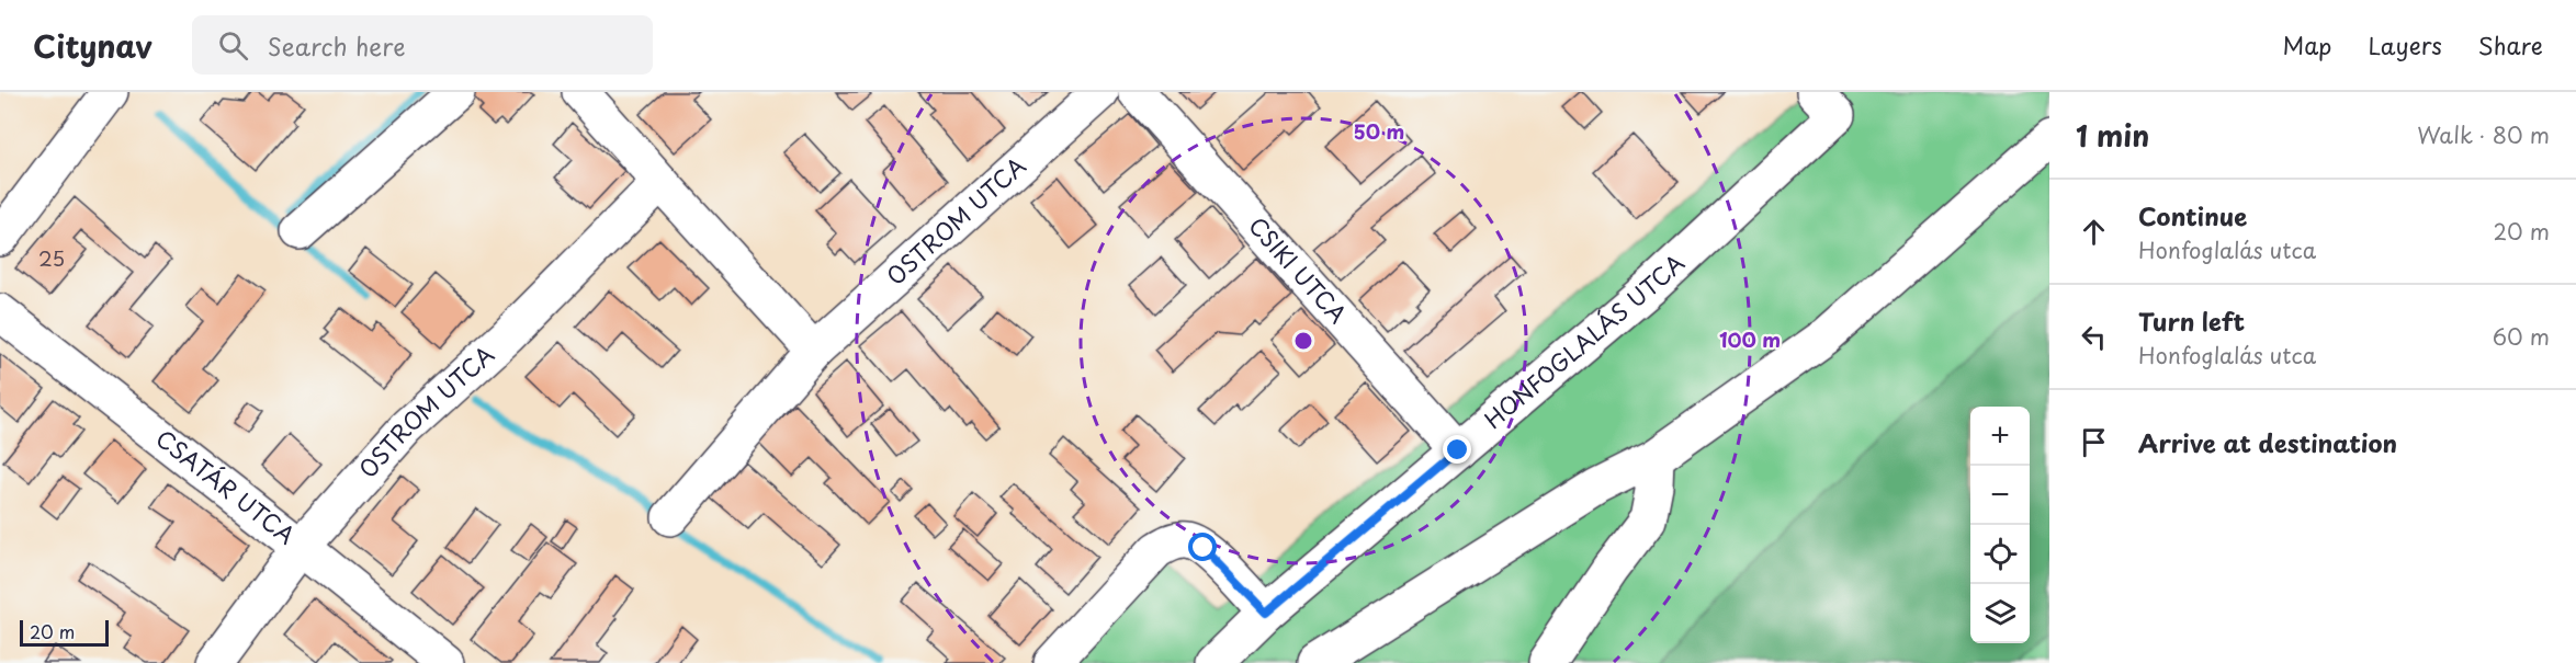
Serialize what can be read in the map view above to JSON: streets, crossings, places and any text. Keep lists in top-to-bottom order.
{
  "streets": {
    "street": [
      "OSTROM UTCA",
      "CSIKI UTCA",
      "HONFOGLALÁS UTCA",
      "CSATÁR UTCA"
    ]
  },
  "crossings": [
    ["OSTROM UTCA", "CSATÁR UTCA"],
    ["CSIKI UTCA", "HONFOGLALÁS UTCA"]
  ],
  "house_numbers": ["25"],
  "scale_bar": "20 m",
  "page": {
    "header": "Citynav",
    "search": "Search here",
    "nav": ["Map", "Layers", "Share"],
    "heading": ["1 min", "Walk · 80 m"],
    "list": [
      ["Continue", "Honfoglalás utca", "20 m"],
      ["Turn left", "Honfoglalás utca", "60 m"],
      "Arrive at destination"
    ],
    "map_buttons": ["+", "−"],
    "scale": "20 m"
  },
  "rings": ["50 m", "100 m"]
}
